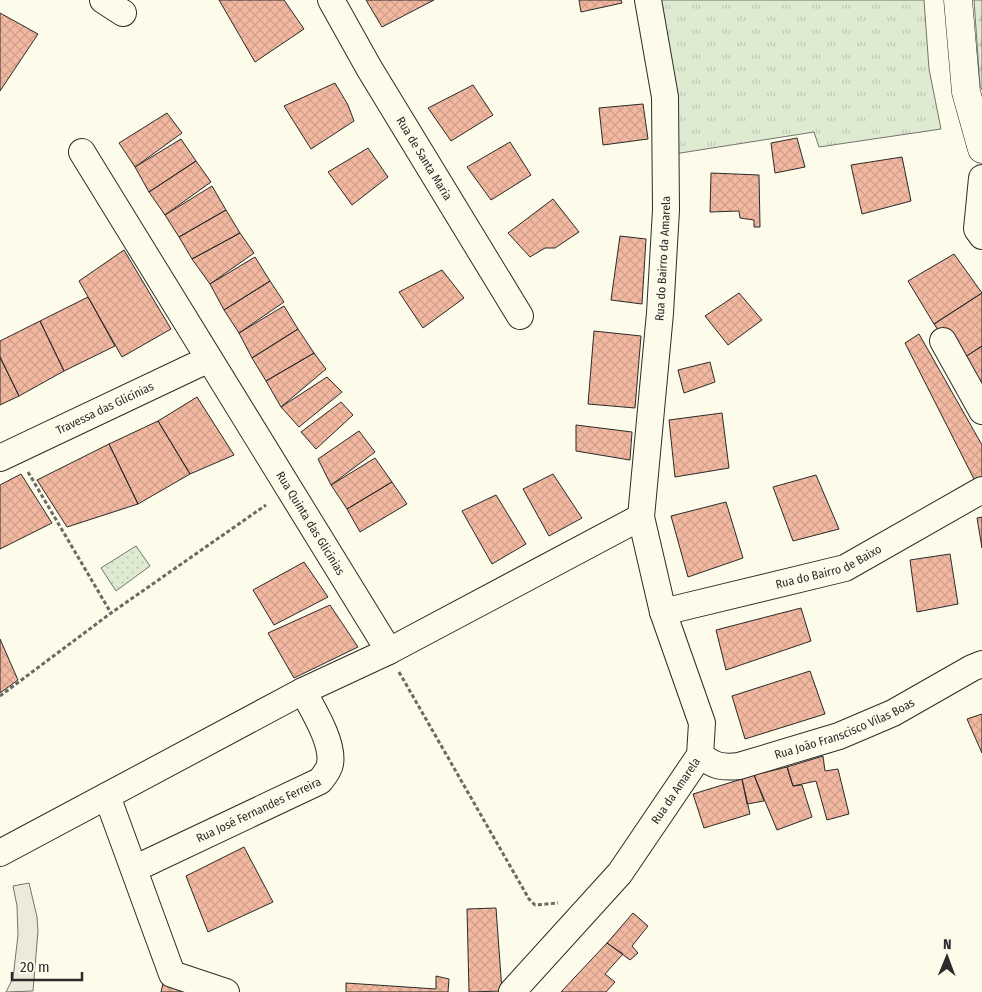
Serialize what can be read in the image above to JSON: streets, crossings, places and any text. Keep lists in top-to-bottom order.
{
  "streets": {
    "street": [
      "Rua de Santa Maria",
      "Rua do Bairro da Amarela",
      "Travessa das Glicínias",
      "Rua Quinta das Glicínias",
      "Rua do Bairro de Baixo",
      "Rua João Franscisco Vilas Boas",
      "Rua da Amarela",
      "Rua José Fernandes Ferreira"
    ]
  },
  "crossings": [
    ["Rua do Bairro da Amarela", "Rua da Amarela"],
    ["Travessa das Glicínias", "Rua Quinta das Glicínias"],
    ["Rua do Bairro de Baixo", "Rua da Amarela"],
    ["Rua João Franscisco Vilas Boas", "Rua da Amarela"]
  ],
  "scale_bar": "20 m",
  "north": "top"
}
